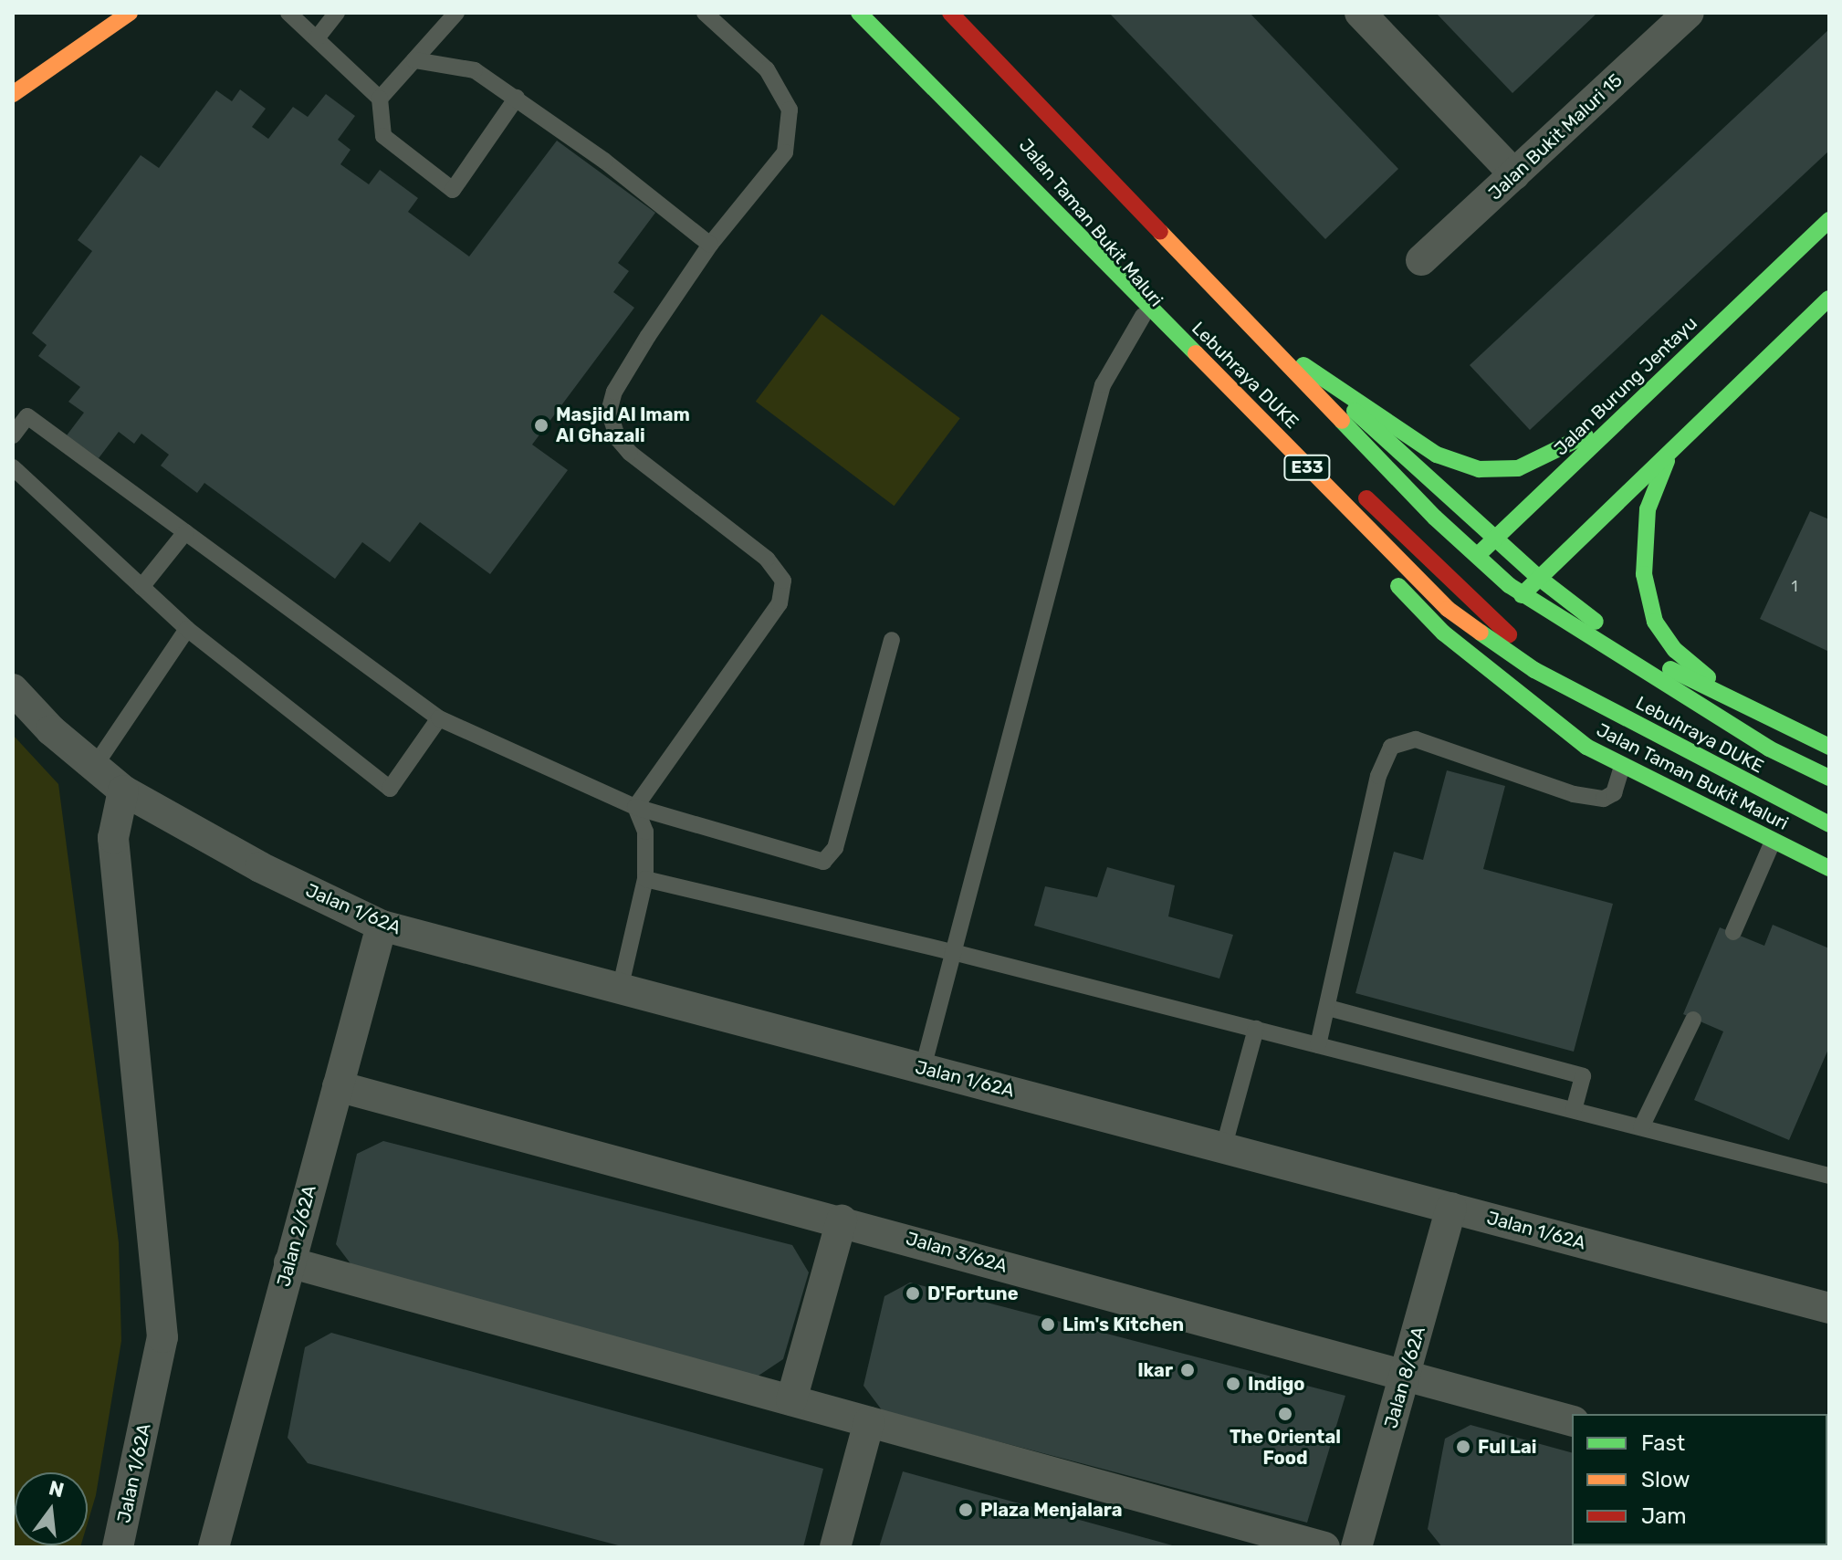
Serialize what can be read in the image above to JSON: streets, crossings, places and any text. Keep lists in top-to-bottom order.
{
  "streets": {
    "main road": [
      "Jalan Taman Bukit Maluri",
      "Lebuhraya DUKE",
      "Jalan Burung Jentayu",
      "E33"
    ],
    "street": [
      "Jalan Bukit Maluri 15",
      "Jalan 1/62A",
      "Jalan 2/62A",
      "Jalan 3/62A",
      "Jalan 8/62A"
    ]
  },
  "crossings": [
    ["Jalan 1/62A", "Jalan 2/62A"],
    ["Jalan 1/62A", "Jalan 8/62A"],
    ["Jalan 2/62A", "Jalan 3/62A"],
    ["Jalan 3/62A", "Jalan 8/62A"]
  ],
  "places": [
    "Masjid Al Imam Al Ghazali",
    "D'Fortune",
    "Lim's Kitchen",
    "Ikar",
    "Indigo",
    "The Oriental Food",
    "Ful Lai",
    "Plaza Menjalara"
  ],
  "house_numbers": ["1"],
  "legend": ["Fast", "Slow", "Jam"],
  "north": "top"
}
